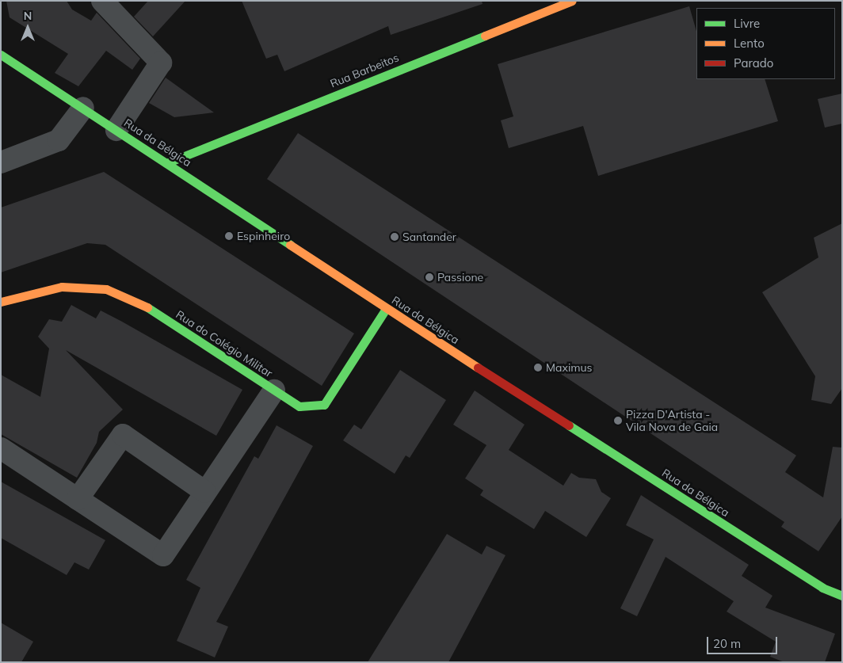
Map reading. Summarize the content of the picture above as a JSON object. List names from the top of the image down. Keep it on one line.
{"streets":{"main road":["Rua Barbeitos","Rua da Bélgica","Rua do Colégio Militar"]},"crossings":[["Rua Barbeitos","Rua da Bélgica"],["Rua da Bélgica","Rua do Colégio Militar"]],"places":["Espinheiro","Santander","Passione","Maximus","Pizza D'Artista - Vila Nova de Gaia"],"legend":["Livre","Lento","Parado"],"scale_bar":"20 m","north":"top"}
